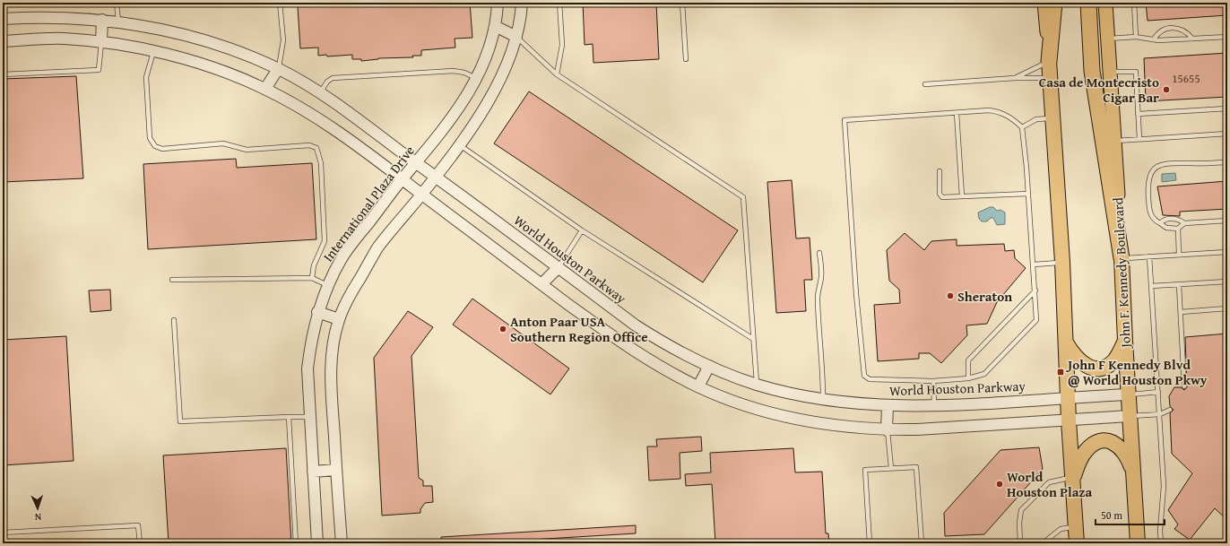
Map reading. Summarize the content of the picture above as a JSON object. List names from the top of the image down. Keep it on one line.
{"streets":{"highway":["John F. Kennedy Boulevard"],"street":["International Plaza Drive","World Houston Parkway"]},"crossings":[["International Plaza Drive","World Houston Parkway"],["World Houston Parkway","John F. Kennedy Boulevard"]],"places":{"other":["Casa de Montecristo Cigar Bar","Sheraton","Anton Paar USA Southern Region Office","World Houston Plaza"],"transit":["John F Kennedy Blvd @ World Houston Pkwy"]},"house_numbers":["15655"],"scale_bar":"50 m","north":"bottom"}
